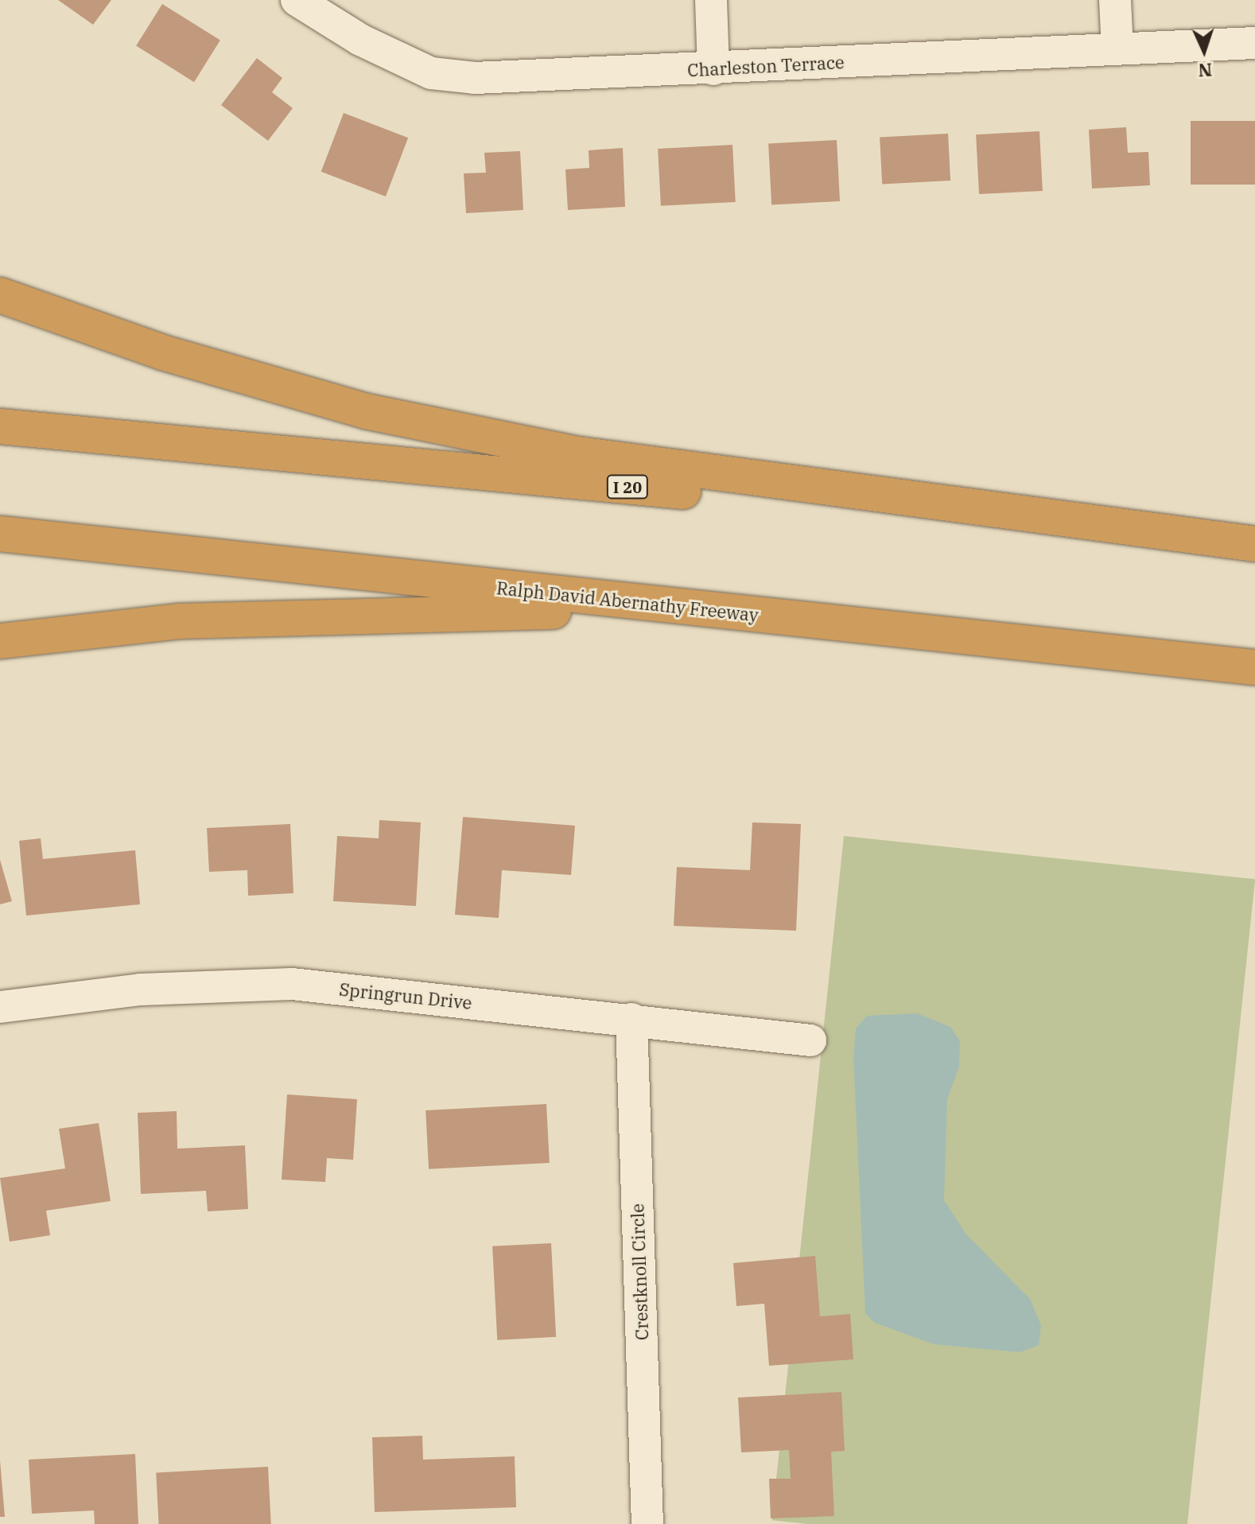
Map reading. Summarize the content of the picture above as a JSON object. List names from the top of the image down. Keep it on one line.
{"streets":{"highway":["I 20","Ralph David Abernathy Freeway"],"street":["Charleston Terrace","Springrun Drive","Crestknoll Circle"]},"crossings":[["Springrun Drive","Crestknoll Circle"]],"north":"bottom"}
